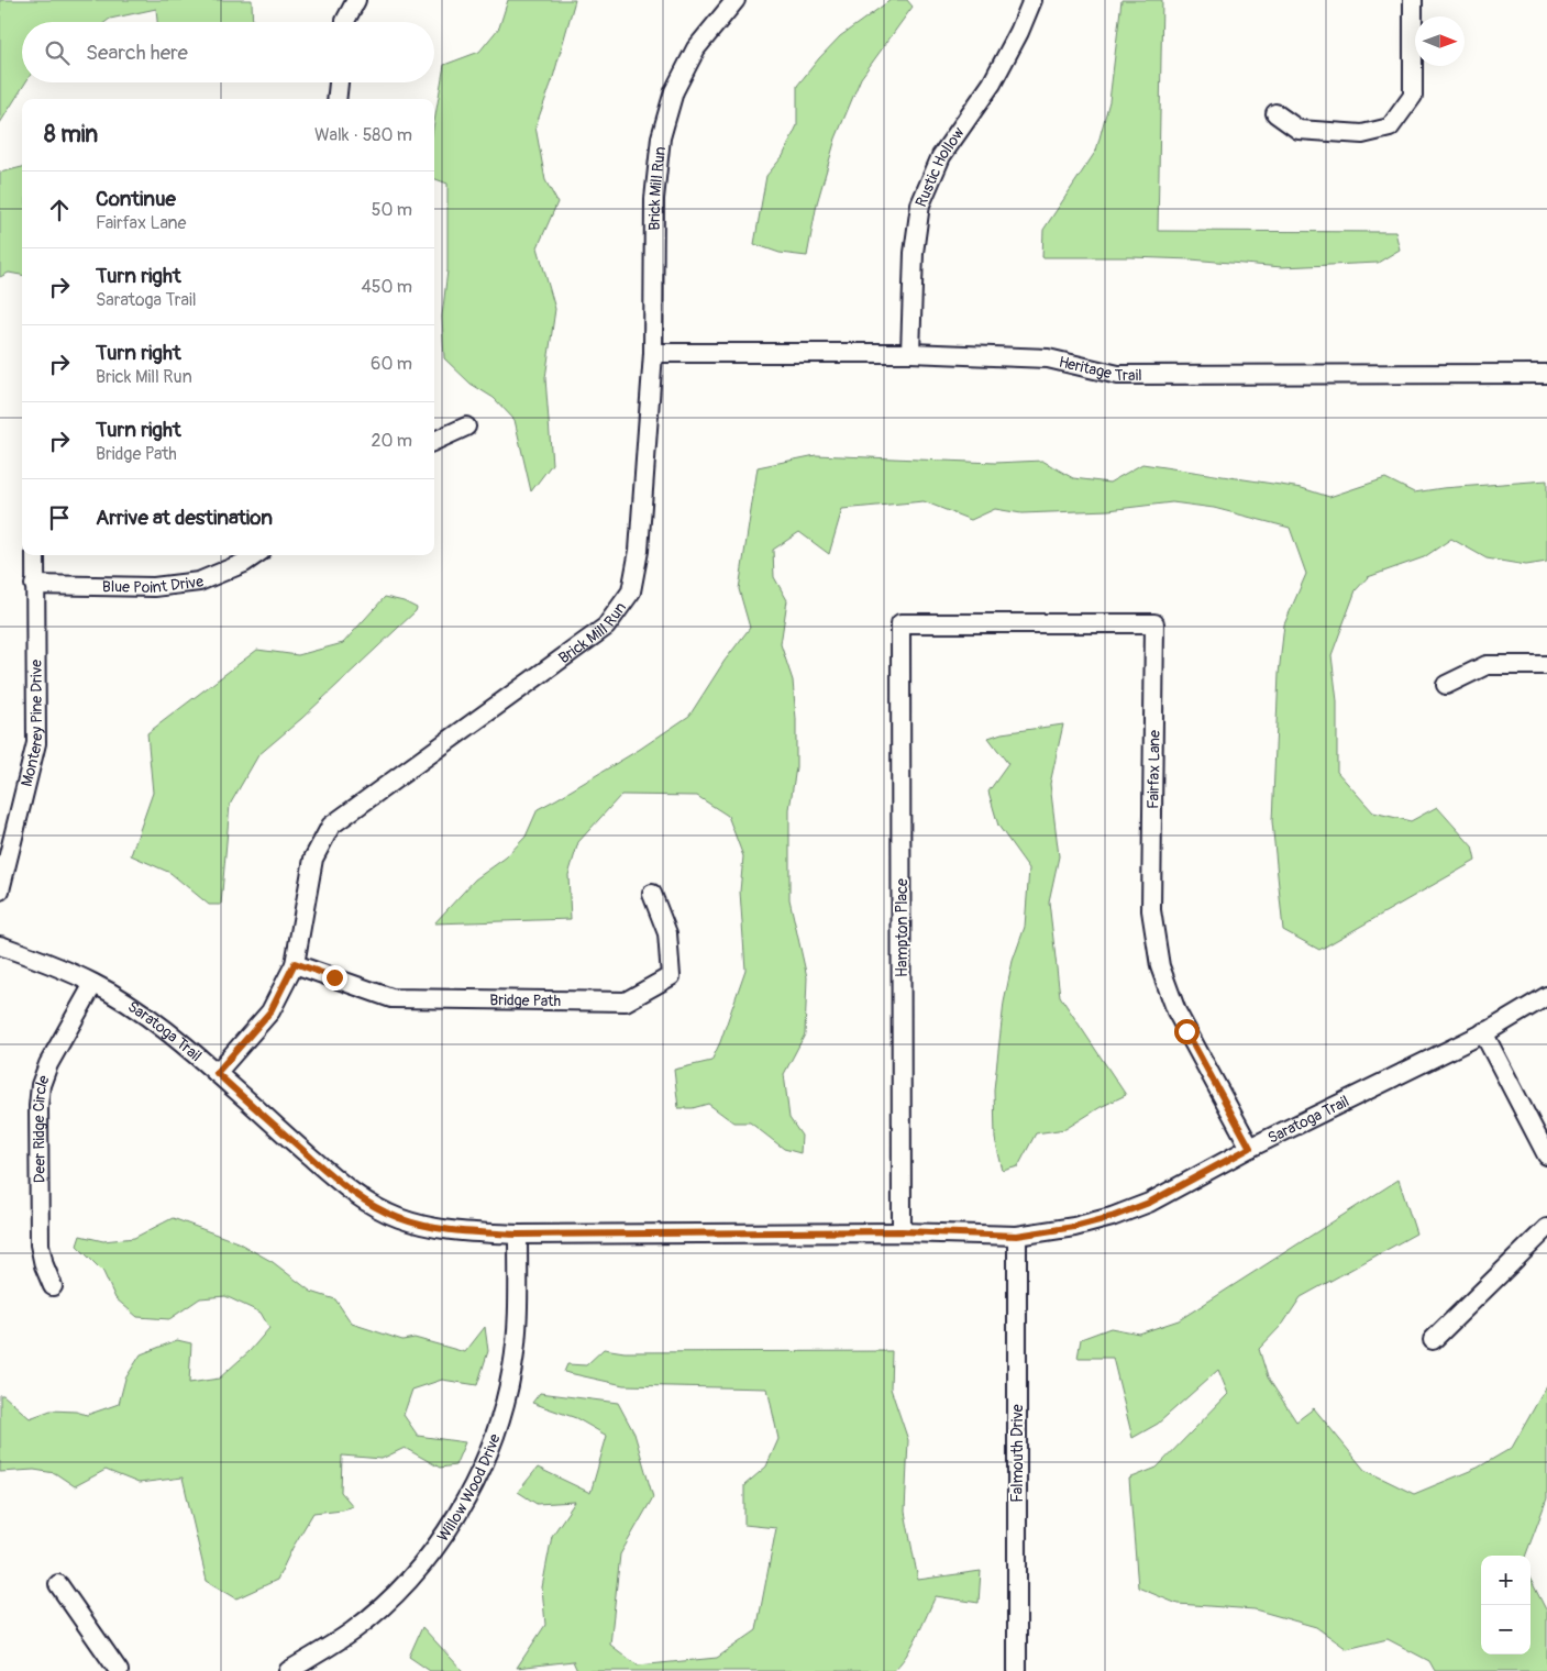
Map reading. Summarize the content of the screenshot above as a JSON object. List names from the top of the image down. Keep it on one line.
{"streets":{"street":["Rustic Hollow","Brick Mill Run","Heritage Trail","Blue Point Drive","Monterey Pine Drive","Fairfax Lane","Hampton Place","Bridge Path","Saratoga Trail","Deer Ridge Circle","Falmouth Drive","Willow Wood Drive"]},"crossings":[["Rustic Hollow","Heritage Trail"],["Brick Mill Run","Heritage Trail"],["Brick Mill Run","Bridge Path"],["Brick Mill Run","Saratoga Trail"],["Blue Point Drive","Monterey Pine Drive"],["Fairfax Lane","Hampton Place"],["Fairfax Lane","Saratoga Trail"],["Hampton Place","Saratoga Trail"],["Saratoga Trail","Deer Ridge Circle"],["Saratoga Trail","Falmouth Drive"],["Saratoga Trail","Willow Wood Drive"]],"north":"right","page":{"search":"Search here","heading":["8 min","Walk · 580 m"],"list":[["Continue","Fairfax Lane","50 m"],["Turn right","Saratoga Trail","450 m"],["Turn right","Brick Mill Run","60 m"],["Turn right","Bridge Path","20 m"],"Arrive at destination"],"map_buttons":["+","−"]}}
